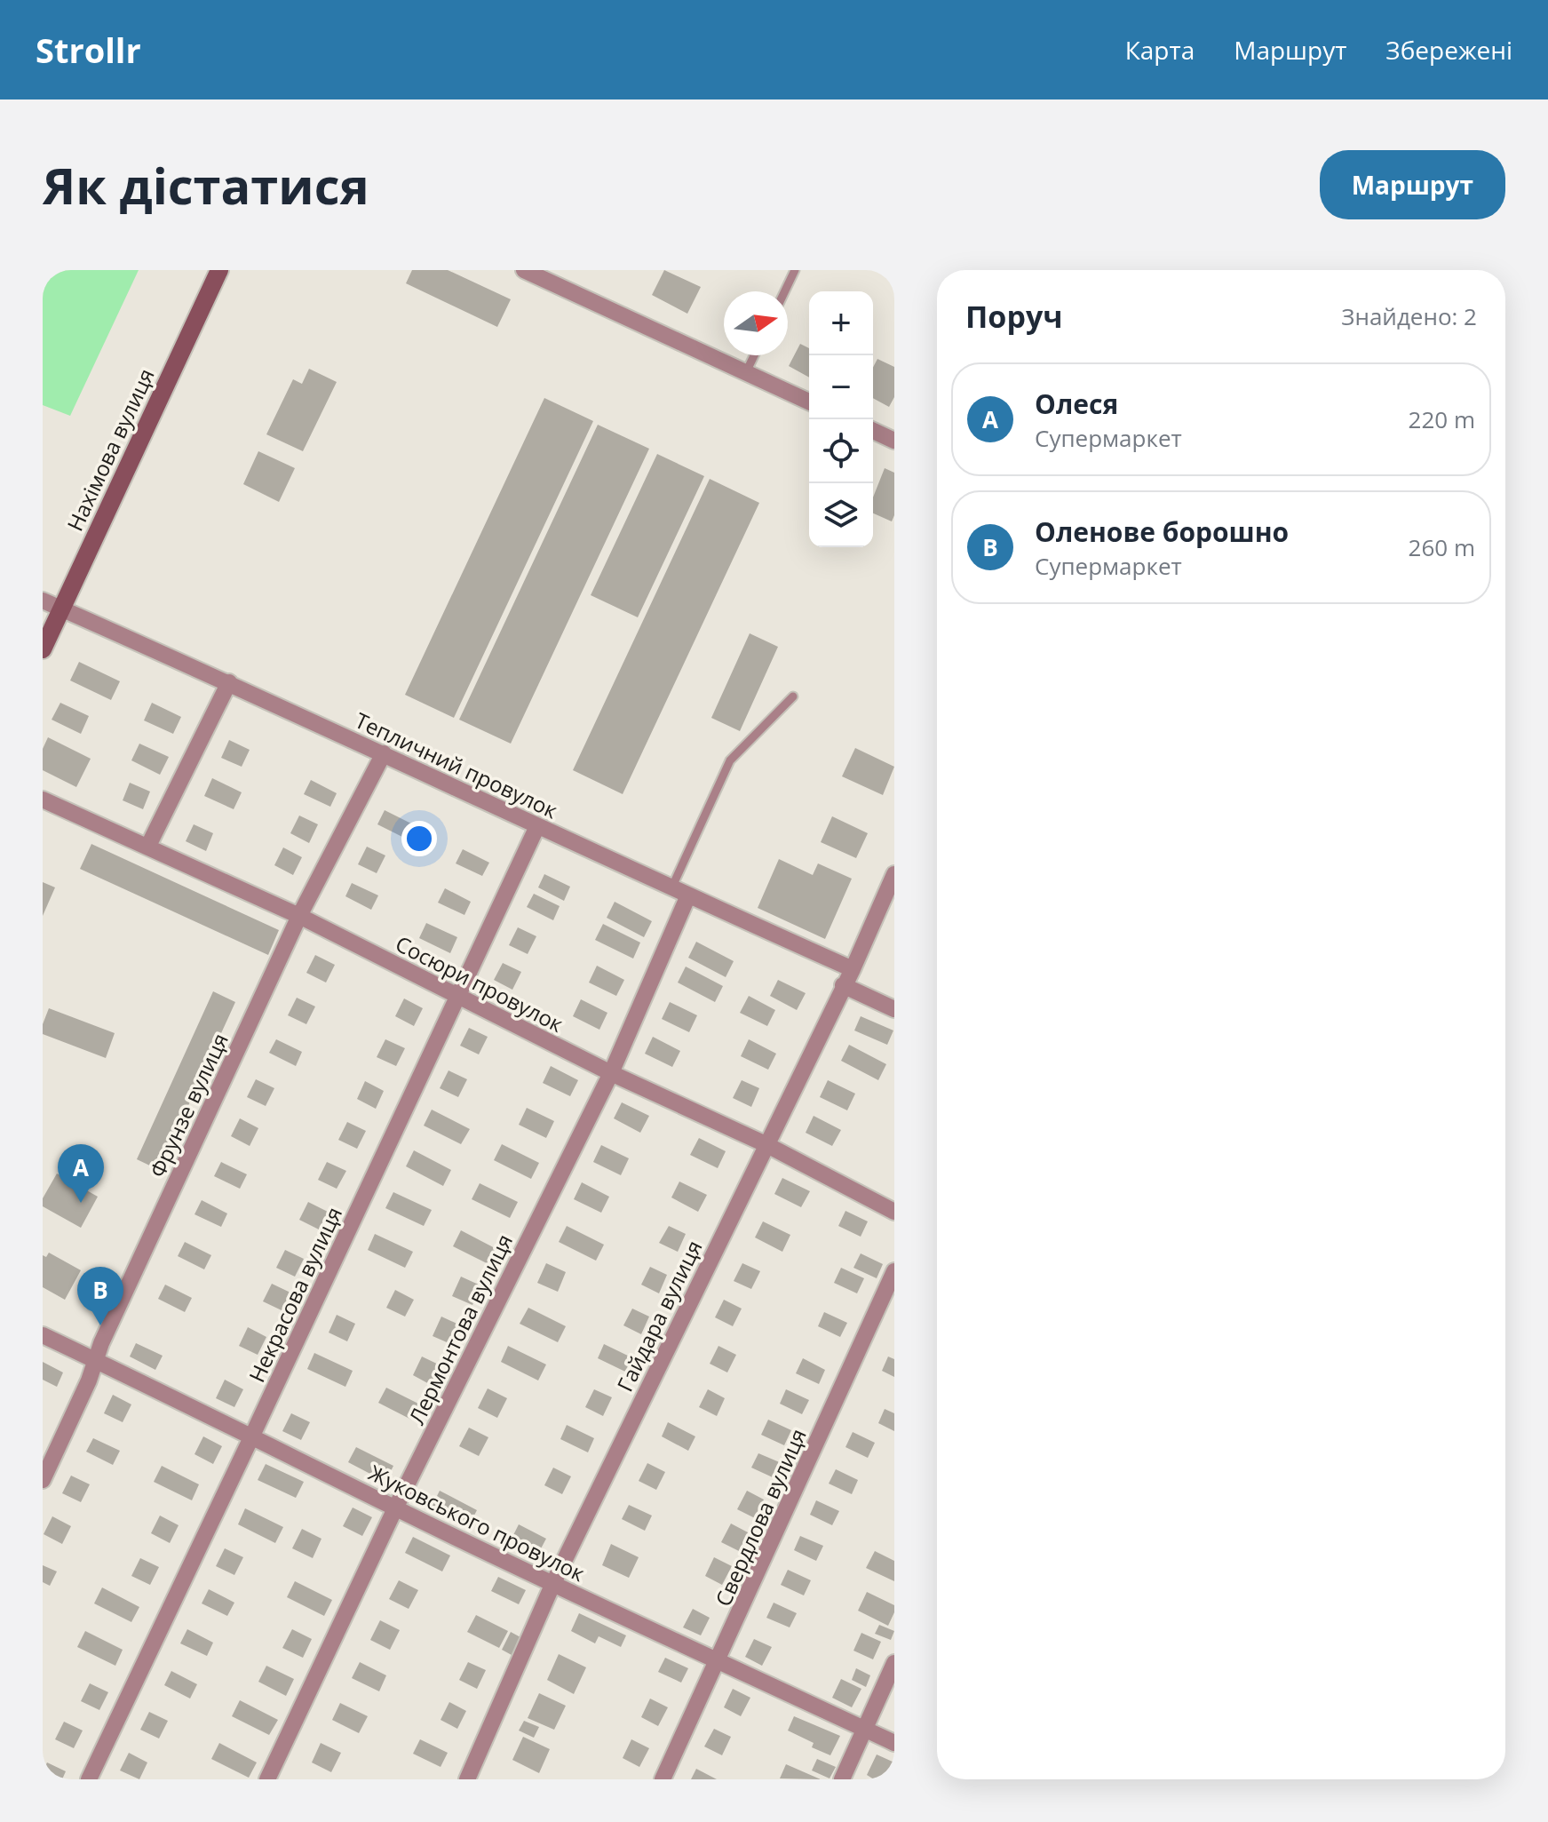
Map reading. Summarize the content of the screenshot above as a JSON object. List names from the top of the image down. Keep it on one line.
{"streets":{"street":["Нахімова вулиця","Тепличний провулок","Сосюри провулок","Фрунзе вулиця","Некрасова вулиця","Гайдара вулиця","Лермонтова вулиця","Свердлова вулиця","Жуковського провулок"]},"crossings":[["Нахімова вулиця","Тепличний провулок"],["Тепличний провулок","Фрунзе вулиця"],["Тепличний провулок","Некрасова вулиця"],["Тепличний провулок","Гайдара вулиця"],["Тепличний провулок","Лермонтова вулиця"],["Сосюри провулок","Фрунзе вулиця"],["Сосюри провулок","Некрасова вулиця"],["Сосюри провулок","Гайдара вулиця"],["Сосюри провулок","Лермонтова вулиця"],["Фрунзе вулиця","Жуковського провулок"],["Некрасова вулиця","Жуковського провулок"],["Гайдара вулиця","Жуковського провулок"],["Лермонтова вулиця","Жуковського провулок"],["Свердлова вулиця","Жуковського провулок"]],"north":"right","page":{"header":"Strollr","nav":["Карта","Маршрут","Збережені"],"buttons":"Маршрут","title":"Як дістатися","heading":["Поруч","Знайдено: 2"],"map_buttons":["+","−"],"list":[{"mark":"A","name":"Олеся","note":"Супермаркет","value":"220 m"},{"mark":"B","name":"Оленове борошно","note":"Супермаркет","value":"260 m"}],"pins":["A","B"]}}
